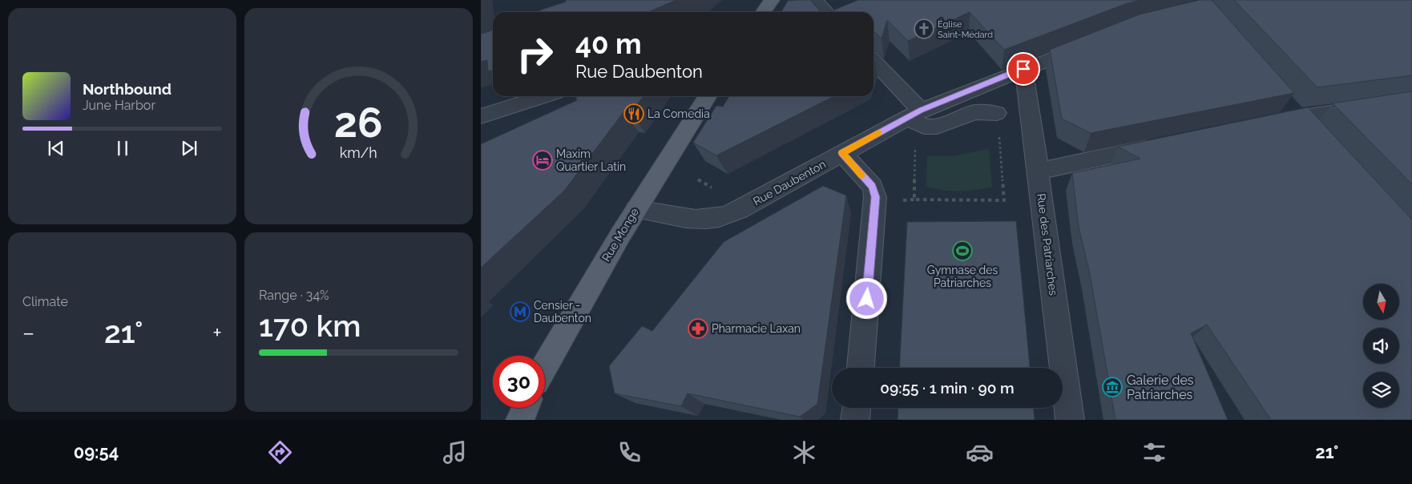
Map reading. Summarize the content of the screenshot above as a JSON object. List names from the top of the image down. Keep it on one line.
{"streets":{"main road":["Rue Monge"],"street":["Rue Daubenton","Rue des Patriarches"]},"crossings":[["Rue Daubenton","Rue Monge"],["Rue Daubenton","Rue des Patriarches"]],"places":{"church":["Église Saint-Médard"],"restaurant":["La Comedia"],"hotel":["Maxim Quartier Latin"],"sports":["Gymnase des Patriarches"],"metro station":["Censier - Daubenton"],"pharmacy":["Pharmacie Laxan"],"museum":["Galerie des Patriarches"]},"north":"bottom","page":{"turn":["40 m","Rue Daubenton"],"song":["Northbound","June Harbor"],"tile":["Climate",["Range · 34%","170 km"]],"heat":["−","21°","+"],"limit":"30","trip":"09:55 · 1 min · 90 m","tabs":["09:54","21°"],"gauge":["26","km/h"]}}
